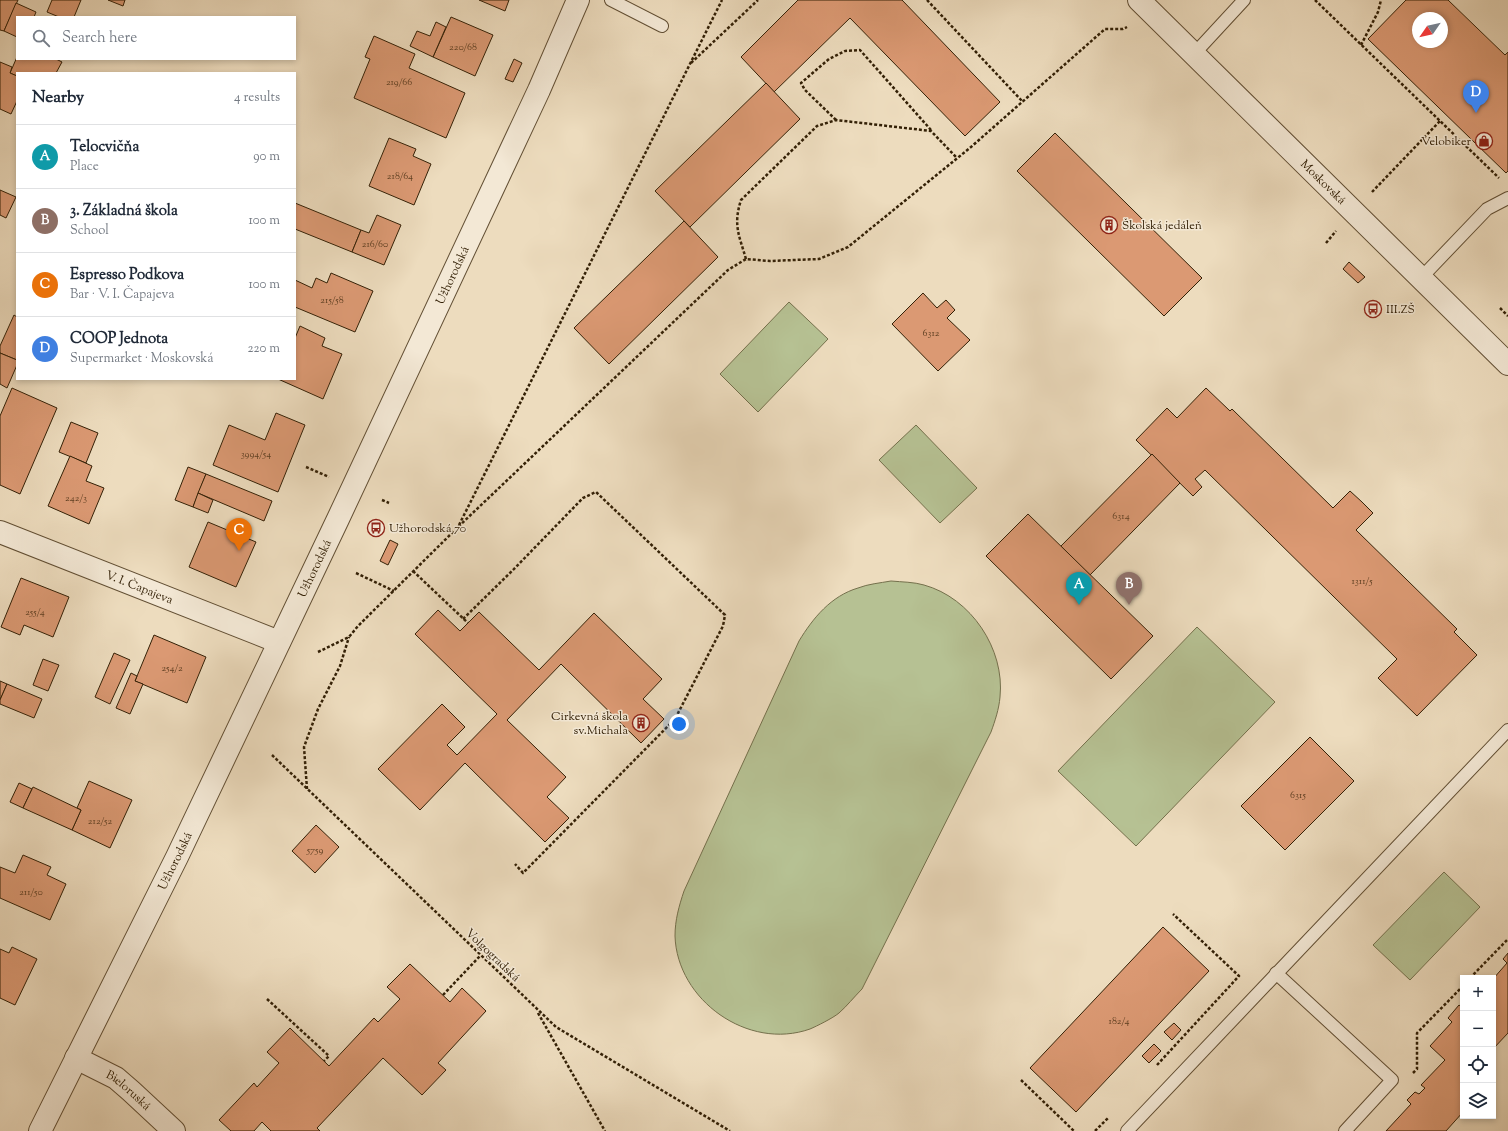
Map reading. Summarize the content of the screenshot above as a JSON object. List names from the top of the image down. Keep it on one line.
{"streets":{"street":["Moskovská","Užhorodská","V. I. Čapajeva","Bieloruská"],"path":["Volgogradská"]},"crossings":[["Užhorodská","V. I. Čapajeva"],["Užhorodská","Bieloruská"]],"places":{"shop":["Velobiker"],"building":["Školská jedáleň","Cirkevná škola sv.Michala"],"bus stop":["III.ZŠ","Užhorodská 70"]},"house_numbers":["220/68","219/66","218/64","216/60","215/58","6312","3994/54","242/3","6314","1311/5","255/4","254/2","6315","212/52","5759","211/50","182/4"],"north":"bottom left","page":{"search":"Search here","heading":["Nearby","4 results"],"pins":["D","C","A","B"],"list":[{"mark":"A","name":"Telocvičňa","note":"Place","value":"90 m"},{"mark":"B","name":"3. Základná škola","note":"School","value":"100 m"},{"mark":"C","name":"Espresso Podkova","note":"Bar · V. I. Čapajeva","value":"100 m"},{"mark":"D","name":"COOP Jednota","note":"Supermarket · Moskovská","value":"220 m"}],"map_buttons":["+","−"]}}
